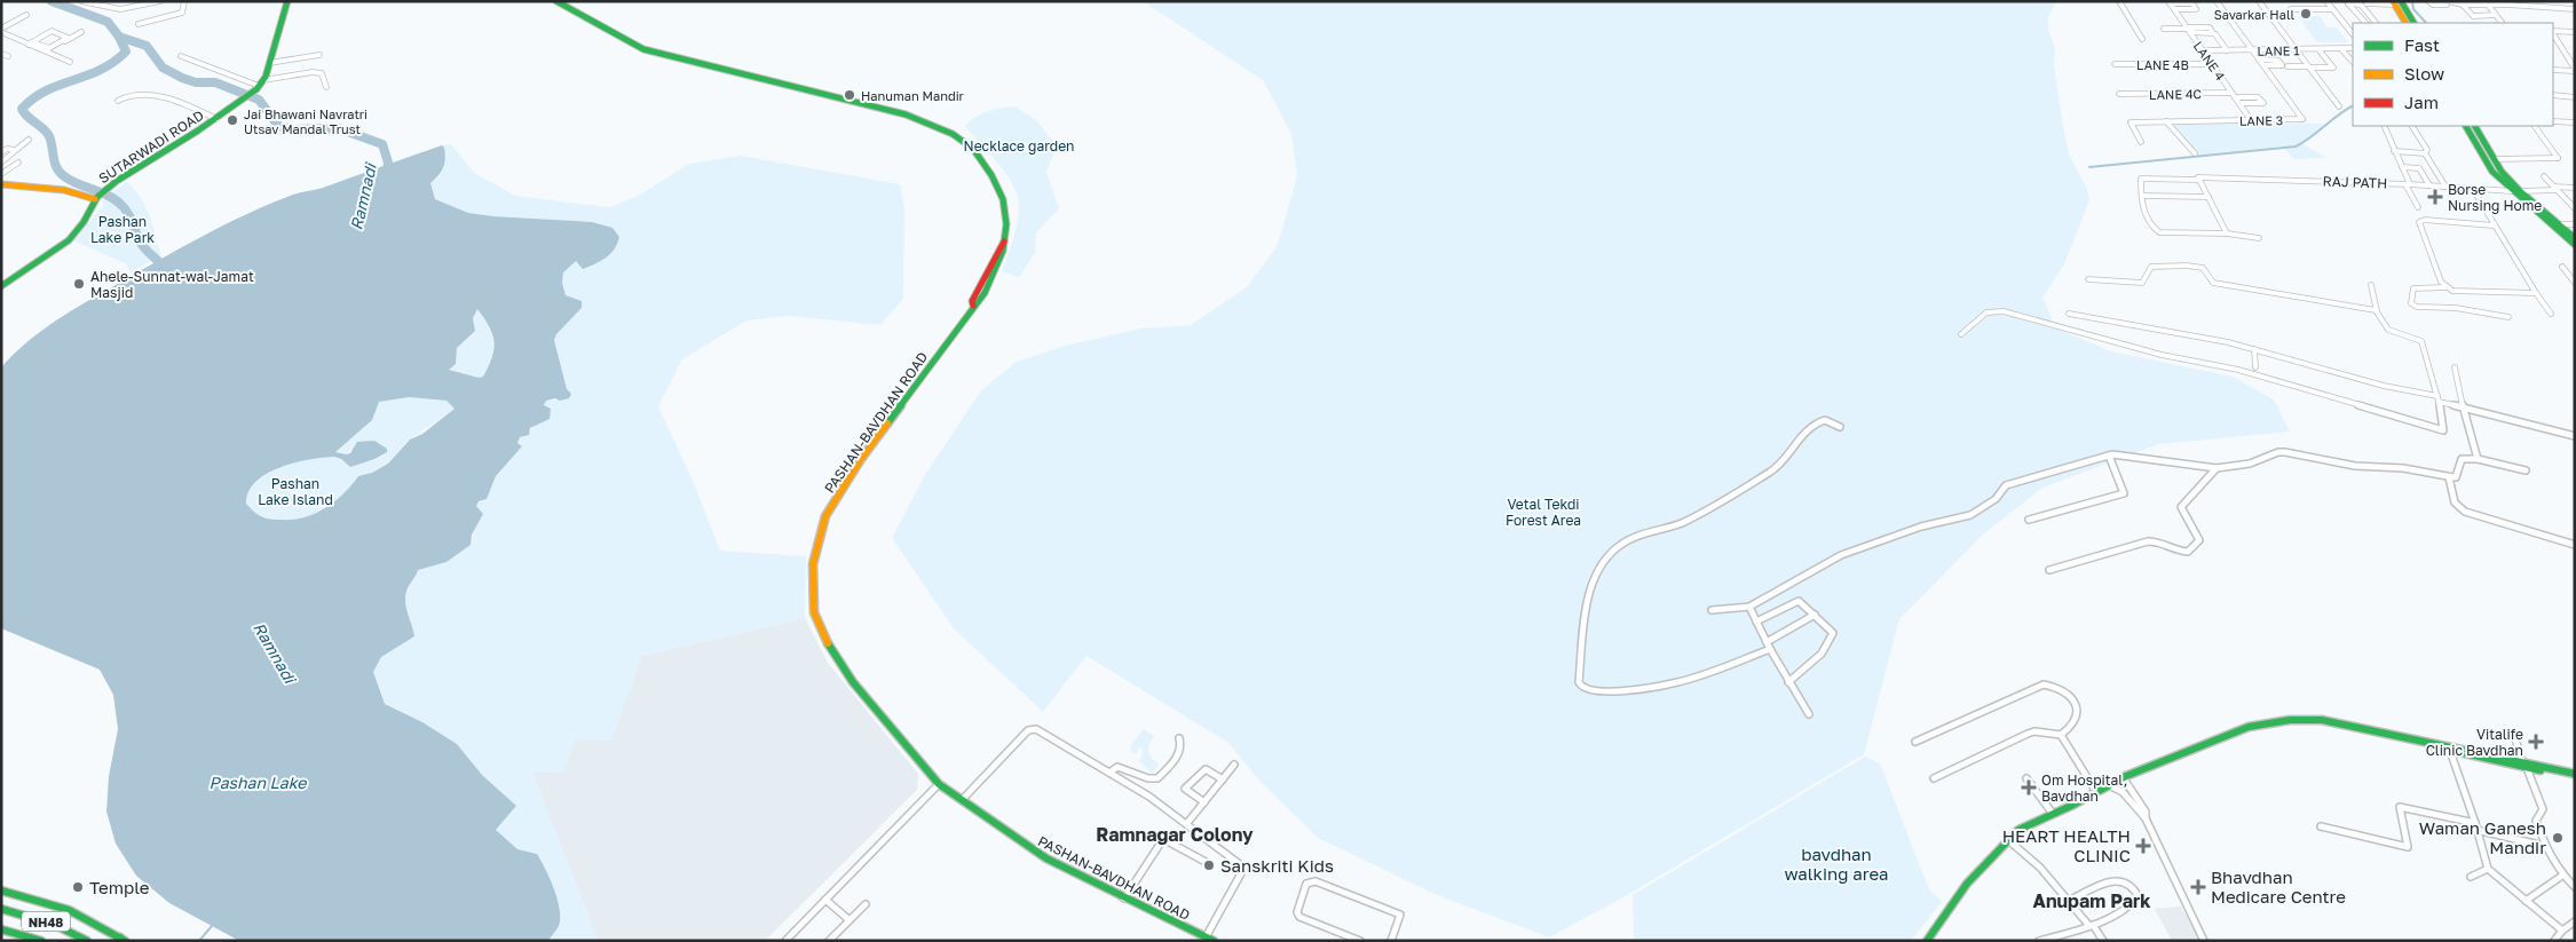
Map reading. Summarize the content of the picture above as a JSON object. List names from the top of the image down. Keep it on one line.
{"streets":{"main road":["SUTARWADI ROAD","PASHAN-BAVDHAN ROAD","NH48"],"street":["LANE 1","LANE 4","LANE 4B","LANE 4C","LANE 3","RAJ PATH"]},"crossings":[["LANE 1","LANE 4"],["LANE 1","LANE 3"],["LANE 4","LANE 4B"],["LANE 4","LANE 4C"],["LANE 4","LANE 3"]],"districts":["Ramnagar Colony","Anupam Park"],"water":["Ramnadi","Pashan Lake"],"parks":["Necklace garden","Pashan Lake Park","Pashan Lake Island","Vetal Tekdi Forest Area","bavdhan walking area"],"places":{"other":["Savarkar Hall","Hanuman Mandir","Jai Bhawani Navratri Utsav Mandal Trust","Ahele-Sunnat-wal-Jamat Masjid","Waman Ganesh Mandir","Sanskriti Kids","Temple"],"health":["Borse Nursing Home","Vitalife Clinic Bavdhan","Om Hospital, Bavdhan","HEART HEALTH CLINIC","Bhavdhan Medicare Centre"]},"legend":["Fast","Slow","Jam"]}
